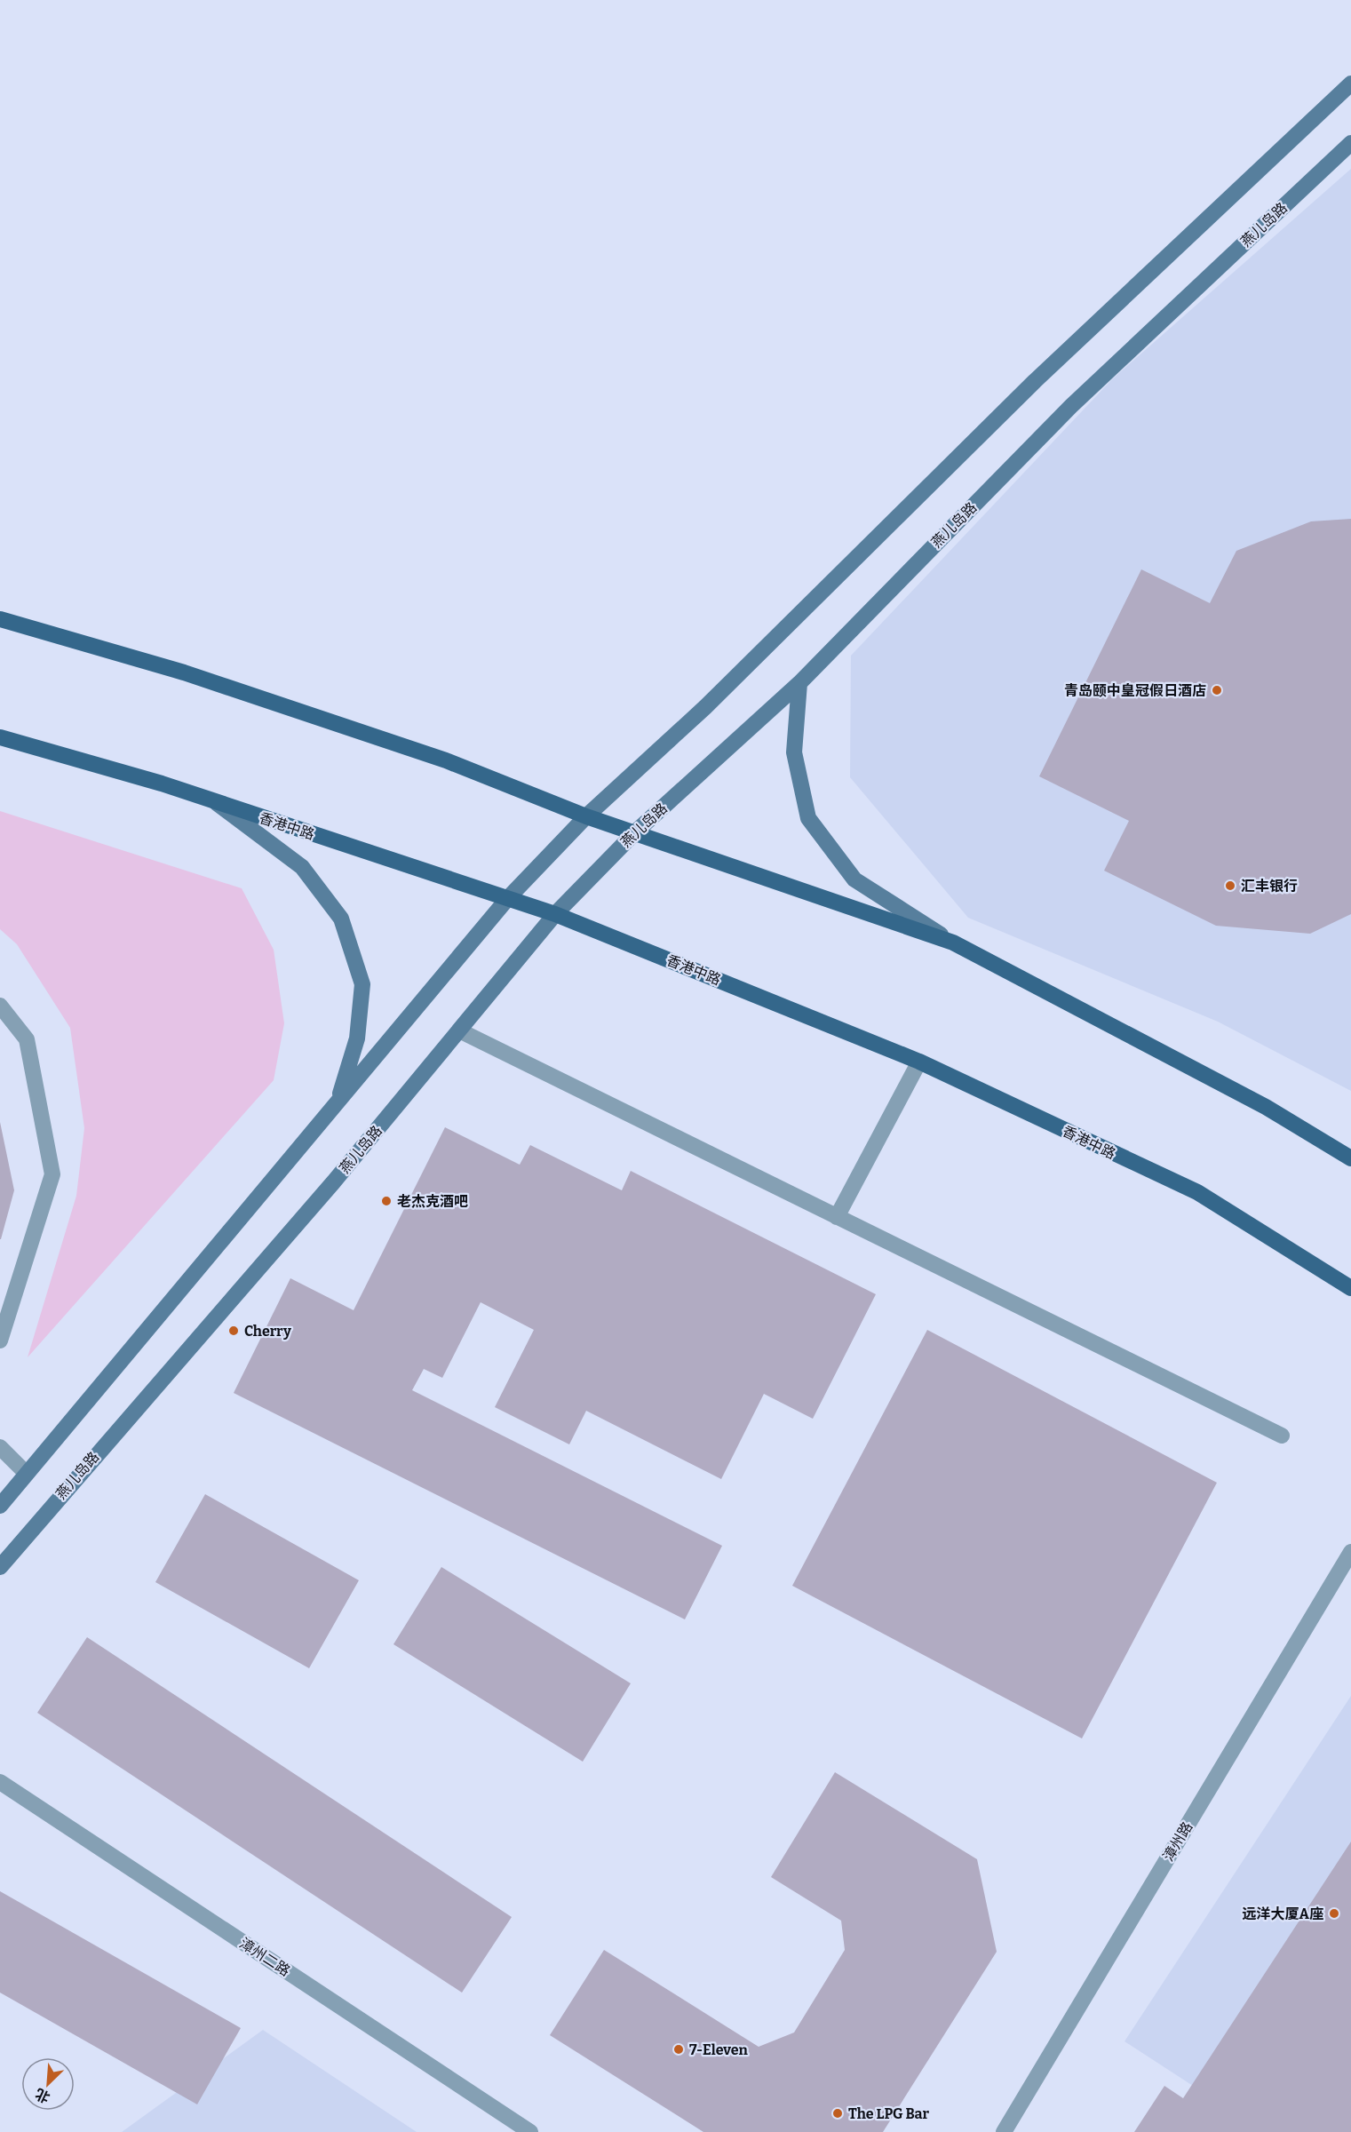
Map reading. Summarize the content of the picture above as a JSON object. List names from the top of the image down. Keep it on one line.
{"streets":{"main road":["燕儿岛路","香港中路"],"street":["漳州路","漳州二路"]},"crossings":[["燕儿岛路","香港中路"]],"places":["青岛颐中皇冠假日酒店","汇丰银行","老杰克酒吧","Cherry","远洋大厦A座","7-Eleven","The LPG Bar"],"north":"bottom left"}
